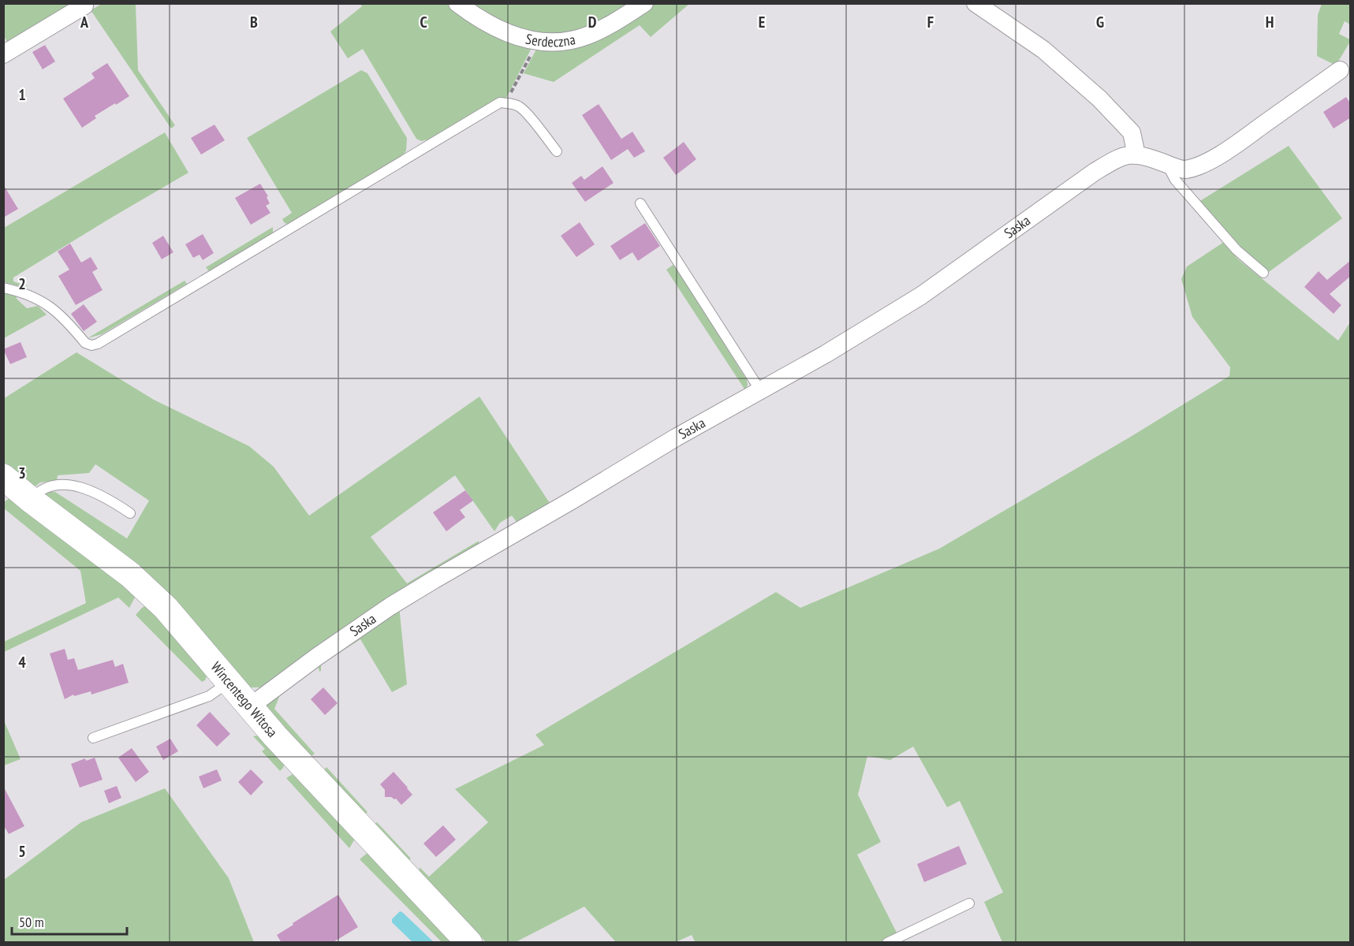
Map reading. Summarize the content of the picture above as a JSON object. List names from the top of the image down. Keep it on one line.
{"streets":{"street":["Serdeczna","Saska","Wincentego Witosa"]},"crossings":[["Saska","Wincentego Witosa"]],"scale_bar":"50 m","grid":{"columns":["A","B","C","D","E","F","G","H"],"rows":["1","2","3","4","5"]}}
